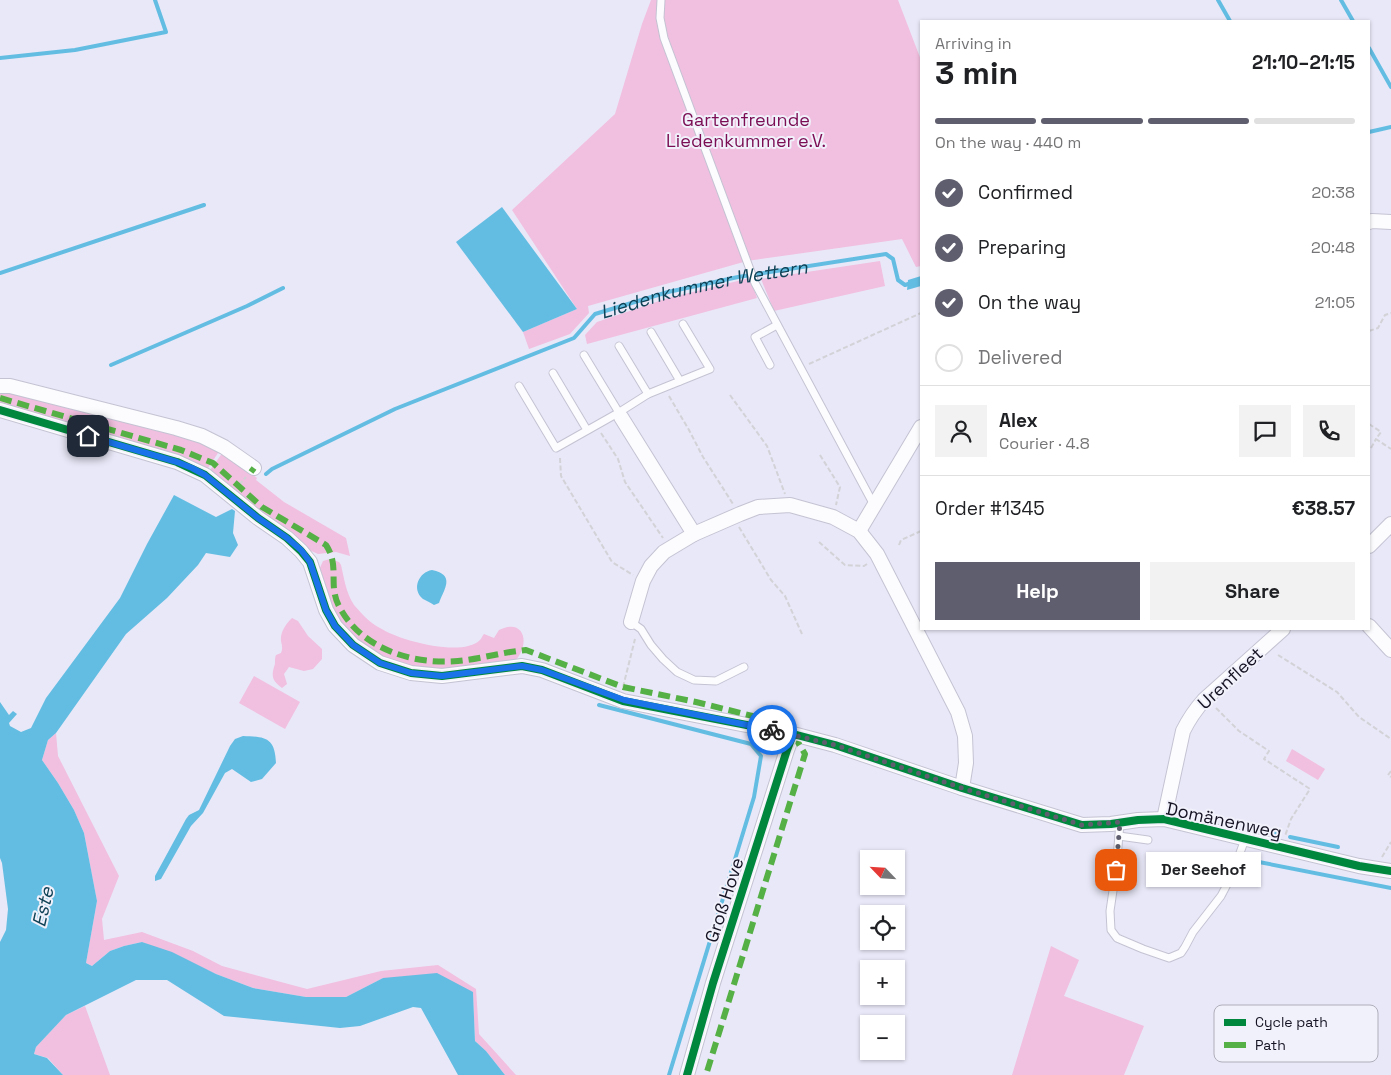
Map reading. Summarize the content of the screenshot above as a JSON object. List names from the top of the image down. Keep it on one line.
{"streets":{"street":["Urenfleet","Domänenweg","Groß Hove"]},"crossings":[["Urenfleet","Domänenweg"],["Domänenweg","Groß Hove"]],"water":["Liedenkummer Wettern","Este"],"parks":["Gartenfreunde Liedenkummer e.V."],"places":["Der Seehof"],"legend":["Cycle path","Path"],"north":"top left","page":{"heading":["3 min","Arriving in","21:10–21:15"],"panel":["Alex","Courier · 4.8","Order #1345","€38.57"],"bar":"On the way · 440 m","list":[["Confirmed","20:38"],["Preparing","20:48"],["On the way","21:05"],"Delivered"],"buttons":["Help","Share"],"map_buttons":["+","−"],"bubble":"Der Seehof"}}
